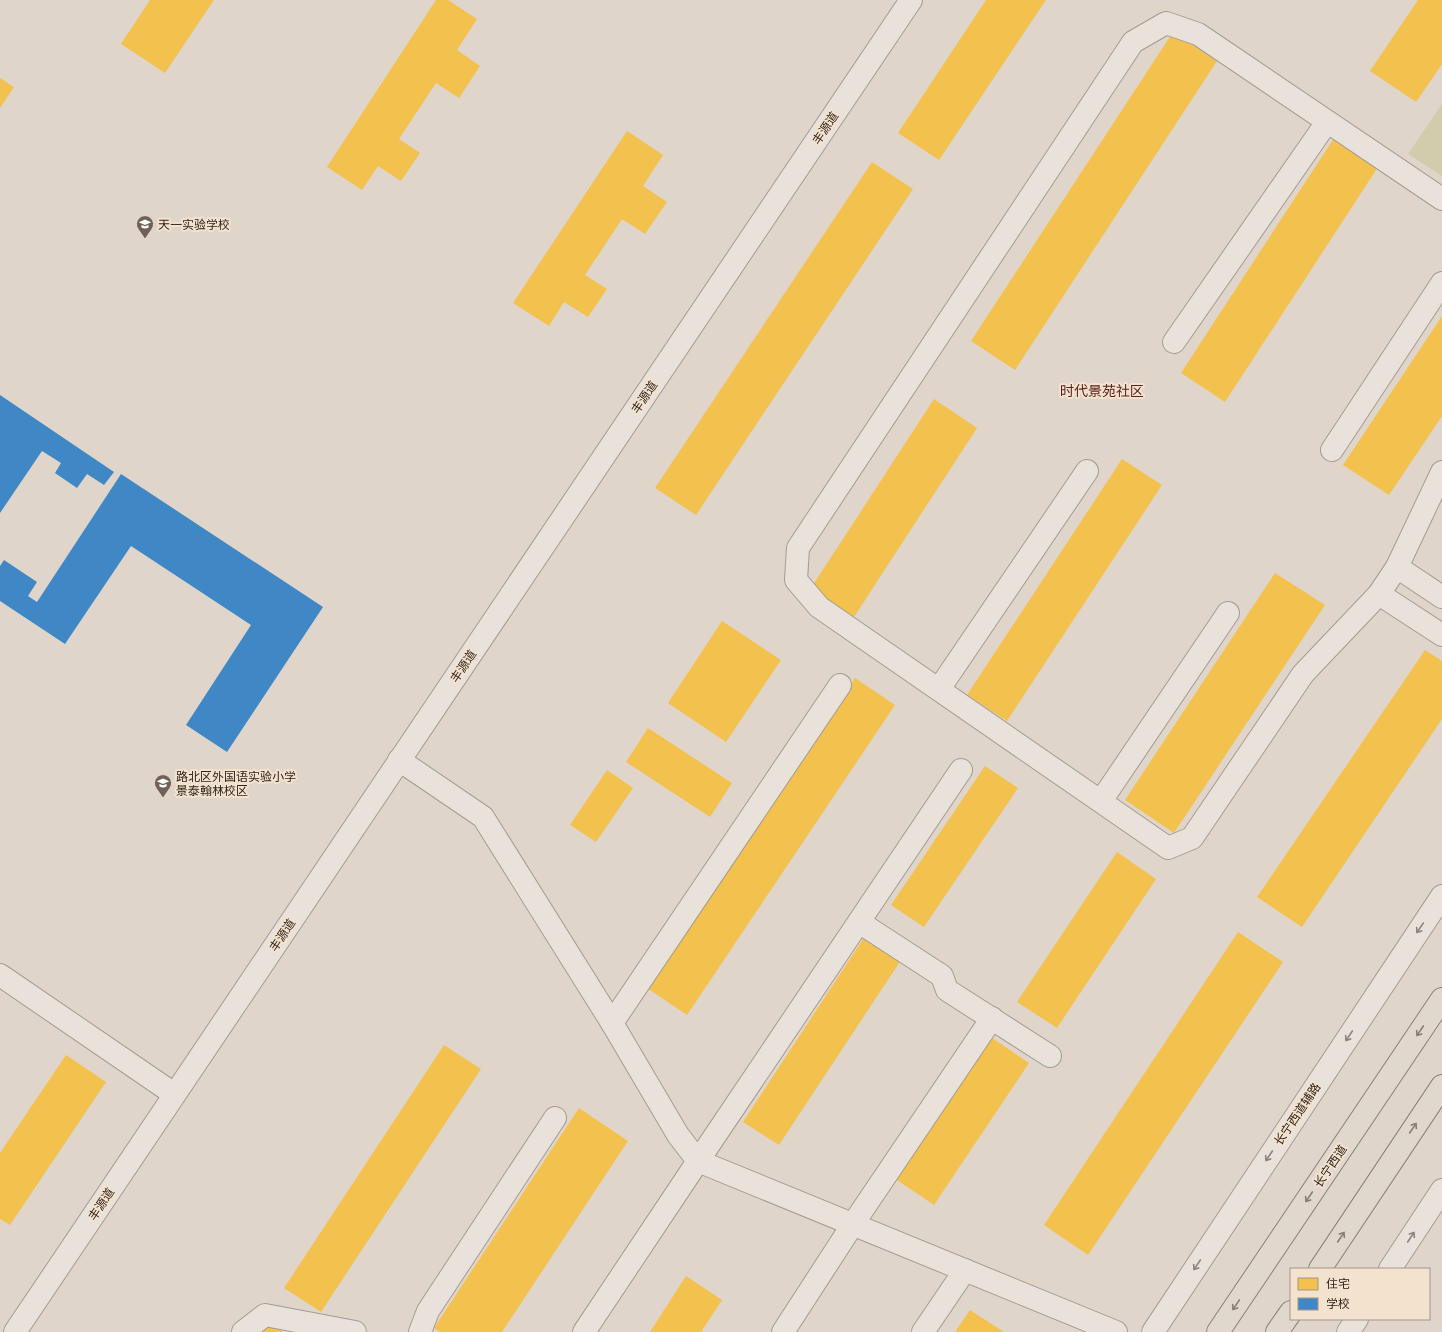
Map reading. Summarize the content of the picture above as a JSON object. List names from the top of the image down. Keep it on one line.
{"streets":{"main road":["长宁西道"],"street":["丰源道","长宁西道辅路"]},"one_way":["长宁西道辅路"],"districts":["时代景苑社区"],"places":{"school or university":["天一实验学校","路北区外国语实验小学 景泰翰林校区"]},"legend":["住宅","学校"]}
